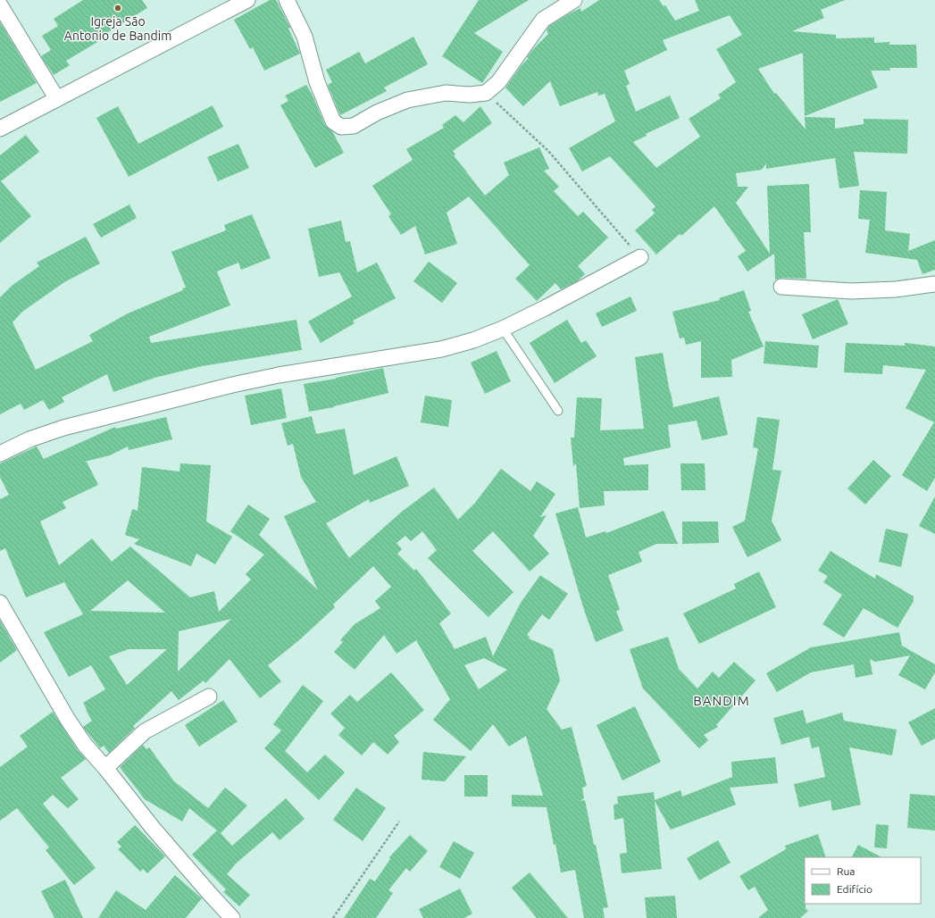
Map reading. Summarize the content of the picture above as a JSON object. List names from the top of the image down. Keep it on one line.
{"districts":["BANDIM"],"places":["Igreja São Antonio de Bandim"],"legend":["Rua","Edifício"]}
